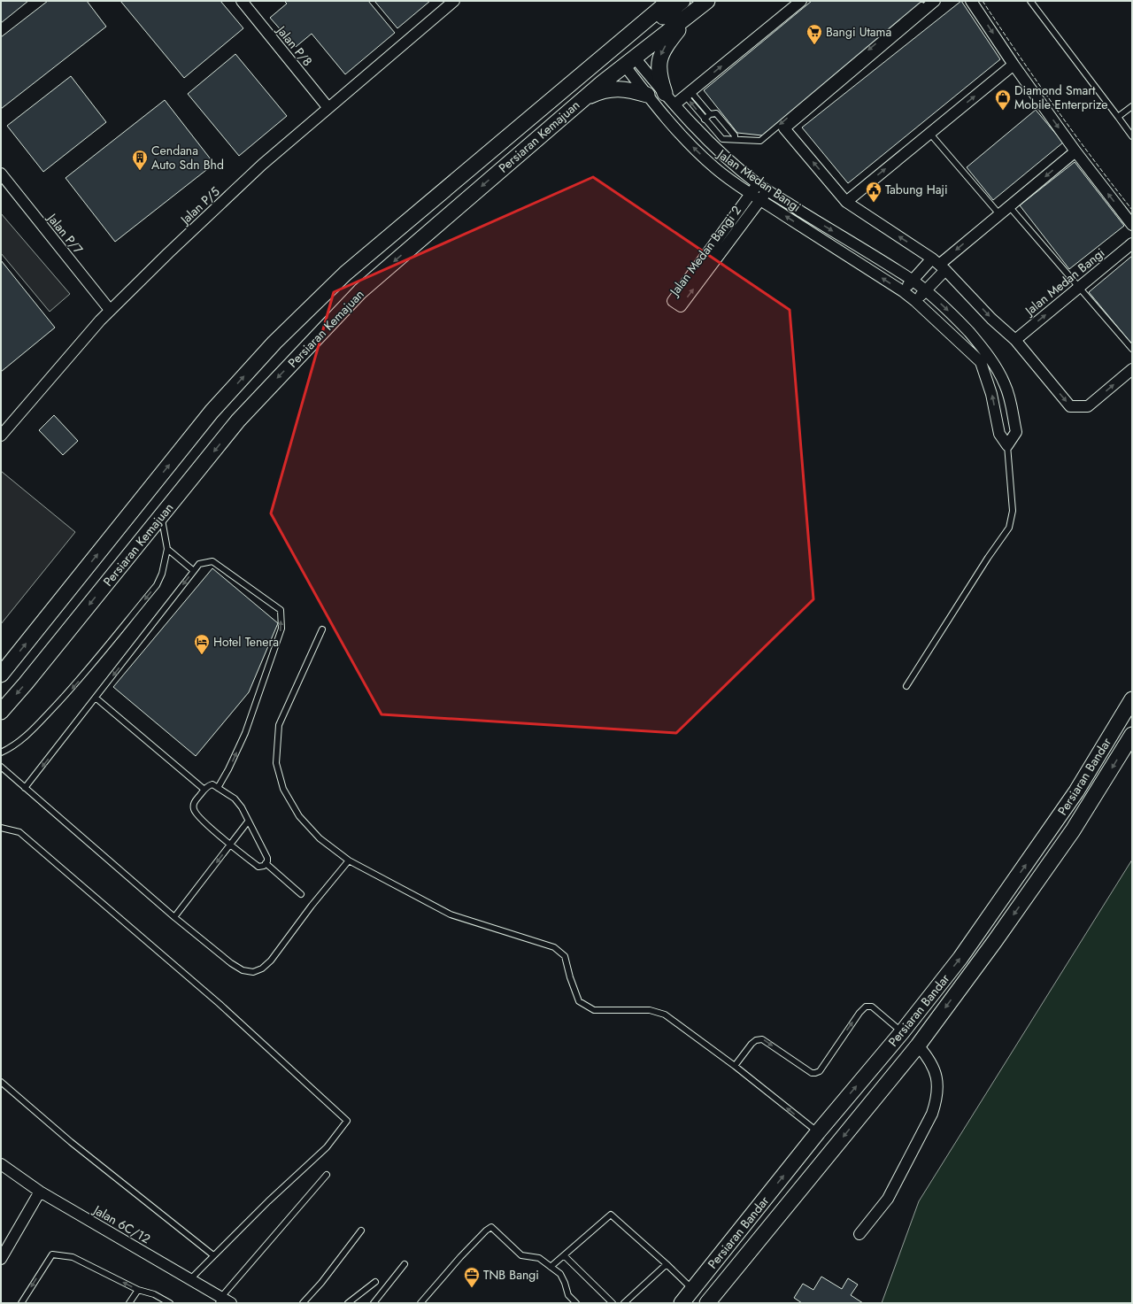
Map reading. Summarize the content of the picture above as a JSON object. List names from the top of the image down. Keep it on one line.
{"streets":{"main road":["Persiaran Kemajuan","Persiaran Bandar"],"street":["Jalan P/8","Jalan Medan Bangi","Jalan P/5","Jalan P/7","Jalan Medan Bangi 2","Jalan 6C/12"]},"crossings":[["Jalan P/8","Jalan P/5"],["Persiaran Kemajuan","Jalan Medan Bangi"],["Jalan Medan Bangi","Jalan Medan Bangi 2"],["Jalan P/5","Jalan P/7"]],"places":{"supermarket":["Bangi Utama"],"shop":["Diamond Smart Mobile Enterprize"],"building":["Cendana Auto Sdn Bhd"],"public building":["Tabung Haji"],"hotel":["Hotel Tenera"],"office":["TNB Bangi"]}}
